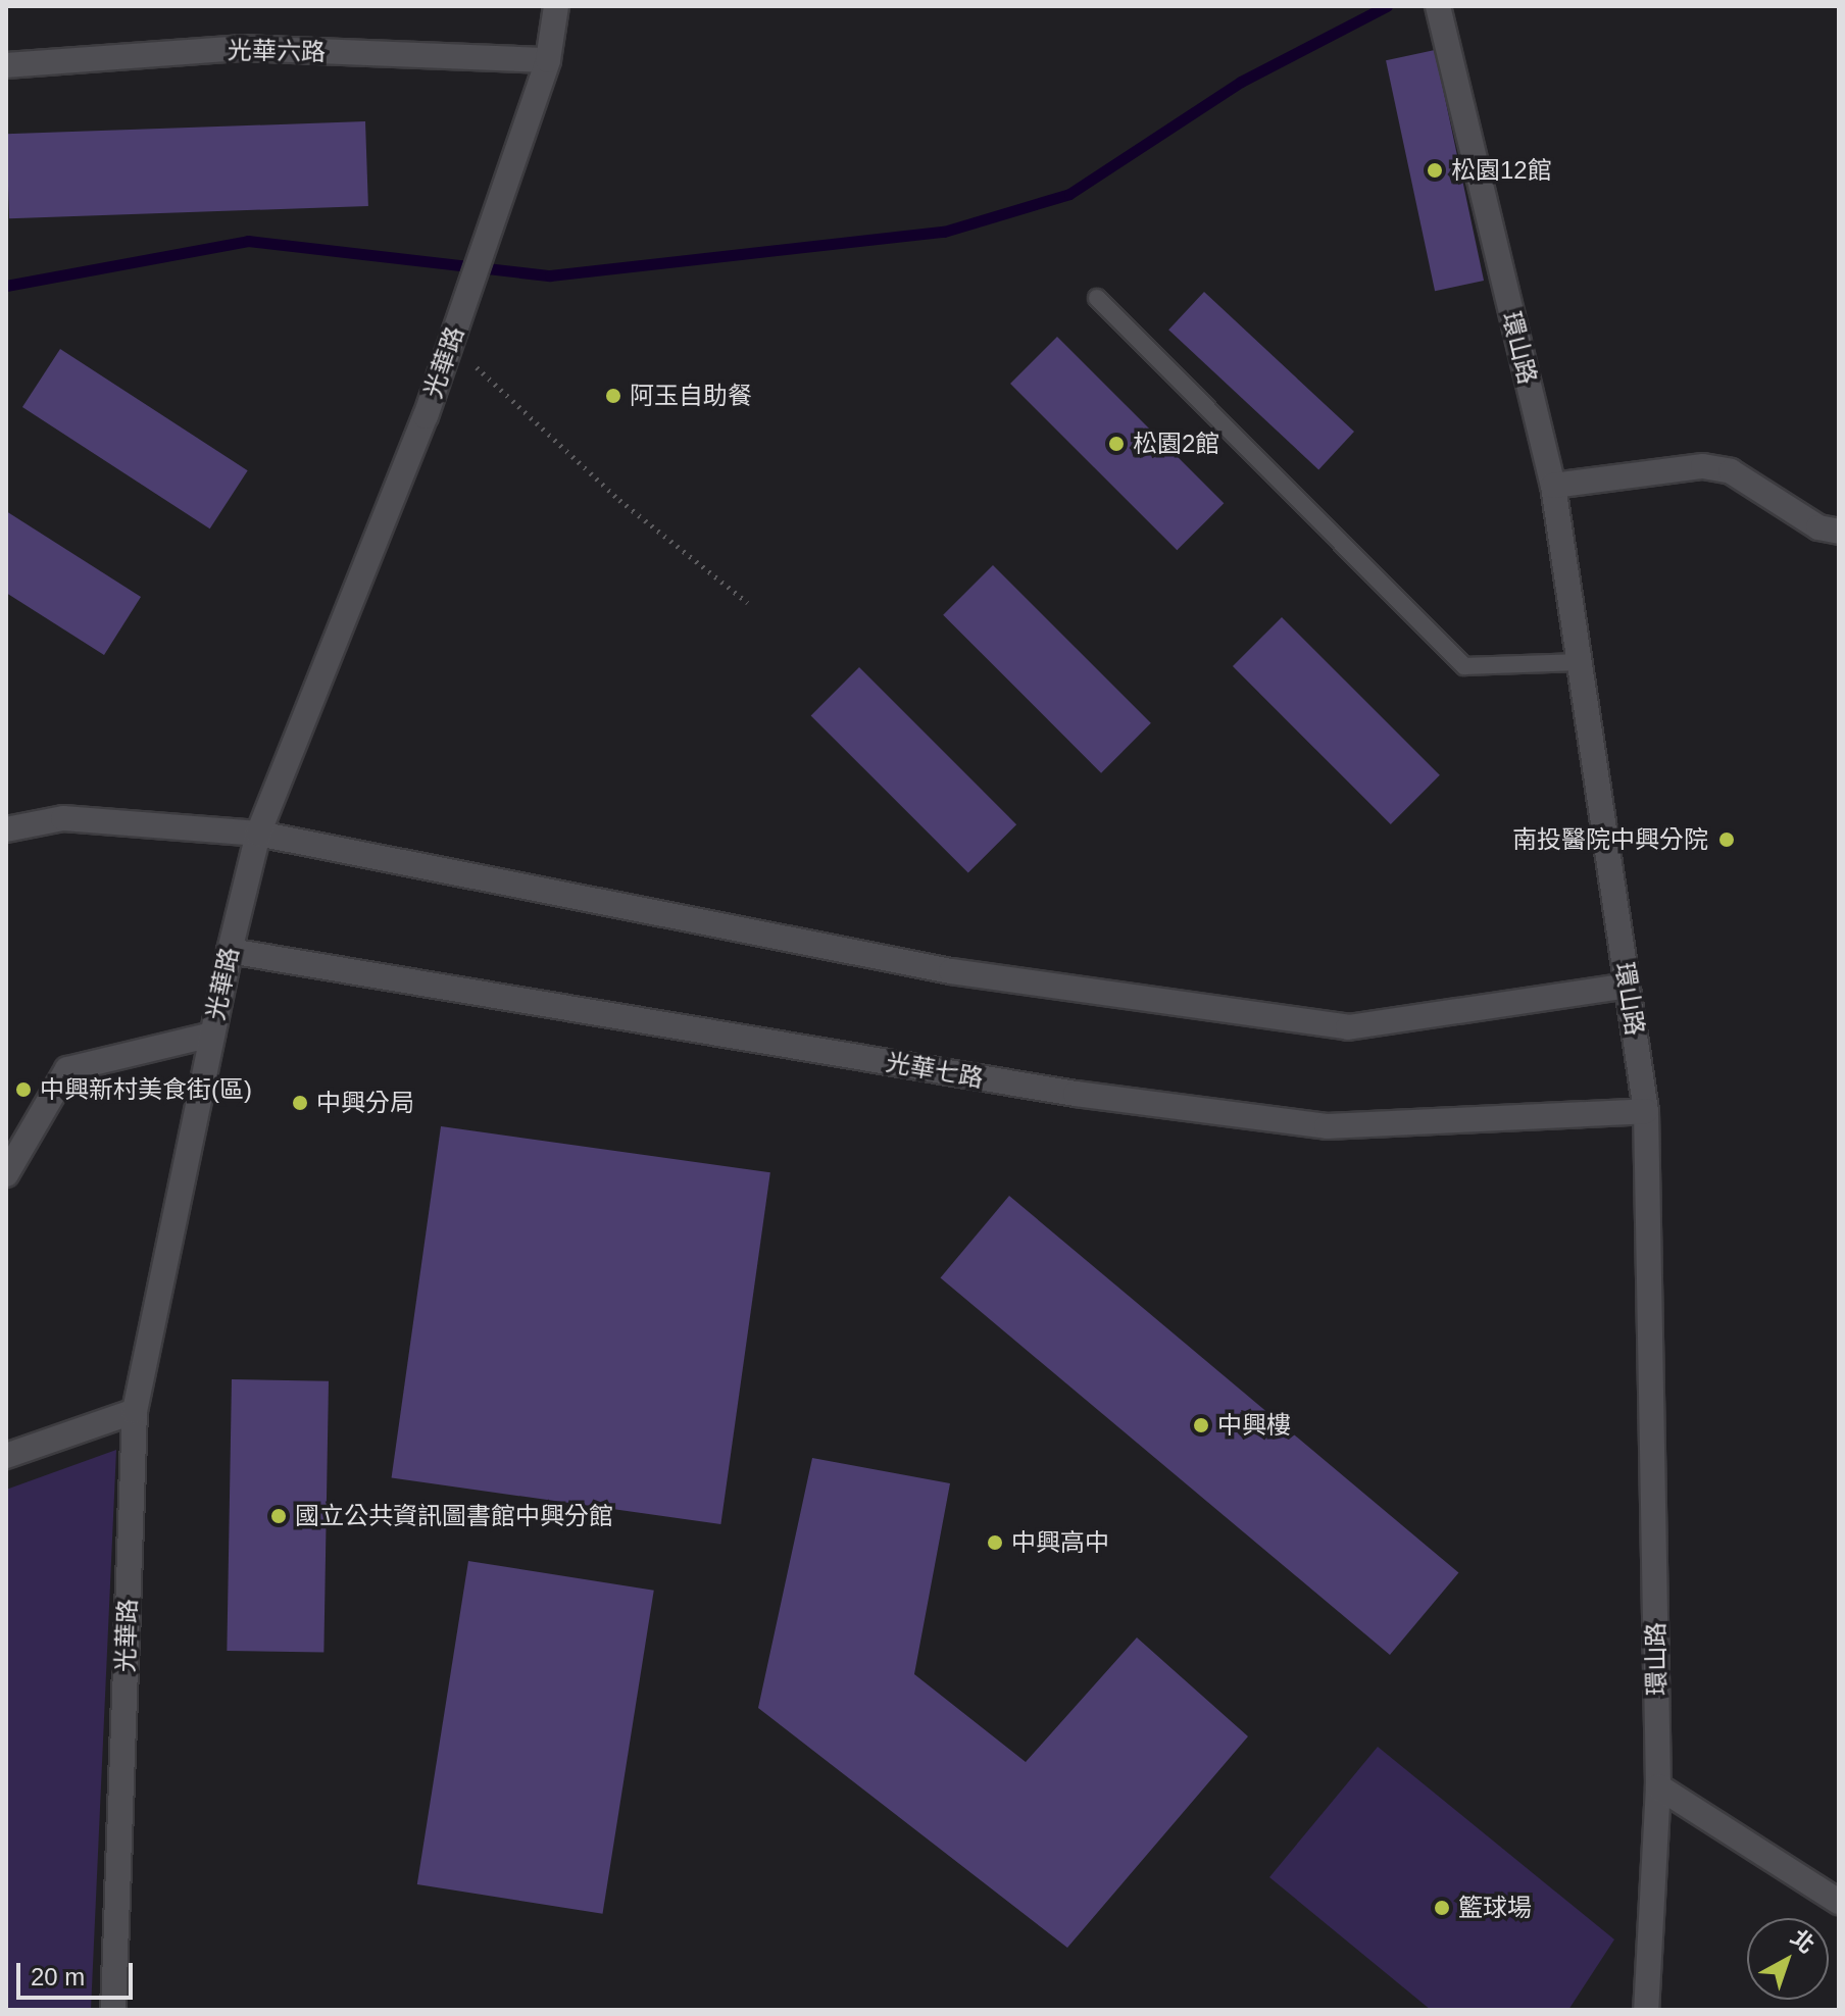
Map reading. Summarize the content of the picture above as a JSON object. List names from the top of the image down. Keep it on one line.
{"streets":{"street":["光華六路","環山路","光華路","光華七路"]},"crossings":[["光華六路","光華路"],["環山路","光華七路"],["光華路","光華七路"]],"places":["松園12館","阿玉自助餐","松園2館","南投醫院中興分院","中興新村美食街(區)","中興分局","中興樓","國立公共資訊圖書館中興分館","中興高中","籃球場"],"scale_bar":"20 m","north":"top right"}
